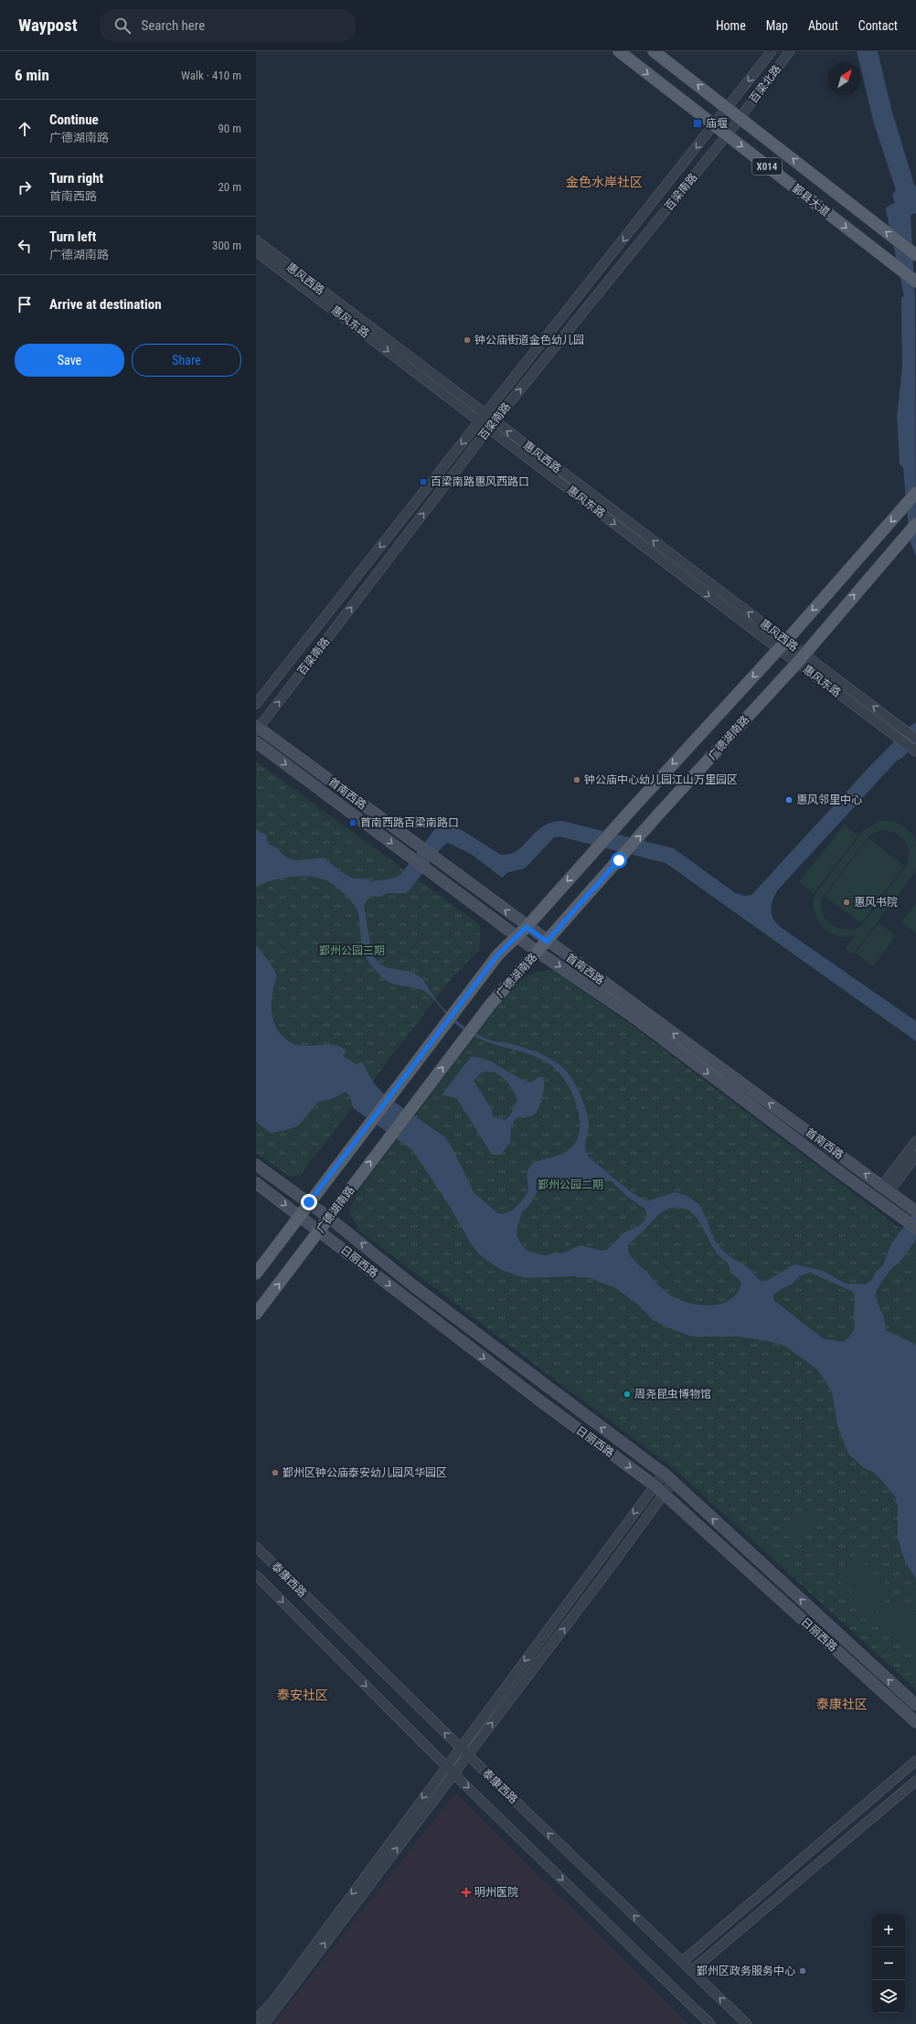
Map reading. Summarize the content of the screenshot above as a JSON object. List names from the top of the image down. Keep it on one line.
{"streets":{"main road":["X014","鄞县大道","广德湖南路","首南西路","日丽西路"],"street":["百梁北路","百梁南路","惠风西路","惠风东路","泰康西路"]},"crossings":[["百梁北路","百梁南路"],["百梁北路","鄞县大道"],["百梁南路","鄞县大道"],["百梁南路","惠风西路"],["百梁南路","惠风东路"],["百梁南路","首南西路"],["惠风西路","惠风东路"],["惠风西路","广德湖南路"],["惠风东路","广德湖南路"],["广德湖南路","首南西路"],["广德湖南路","日丽西路"]],"one_way":["惠风东路"],"districts":["金色水岸社区","泰安社区","泰康社区"],"parks":["鄞州公园三期","鄞州公园二期"],"places":{"transit":["庙堰","百梁南路惠风西路口","首南西路百梁南路口"],"other":["钟公庙街道金色幼儿园","钟公庙中心幼儿园江山万里园区","惠风邻里中心","惠风书院","周尧昆虫博物馆","鄞州区钟公庙泰安幼儿园风华园区","鄞州区政务服务中心"],"health":["明州医院"]},"north":"top right","page":{"header":"Waypost","search":"Search here","nav":["Home","Map","About","Contact"],"heading":["6 min","Walk · 410 m"],"list":[["Continue","广德湖南路","90 m"],["Turn right","首南西路","20 m"],["Turn left","广德湖南路","300 m"],"Arrive at destination"],"buttons":["Save","Share"],"map_buttons":["+","−"]}}
